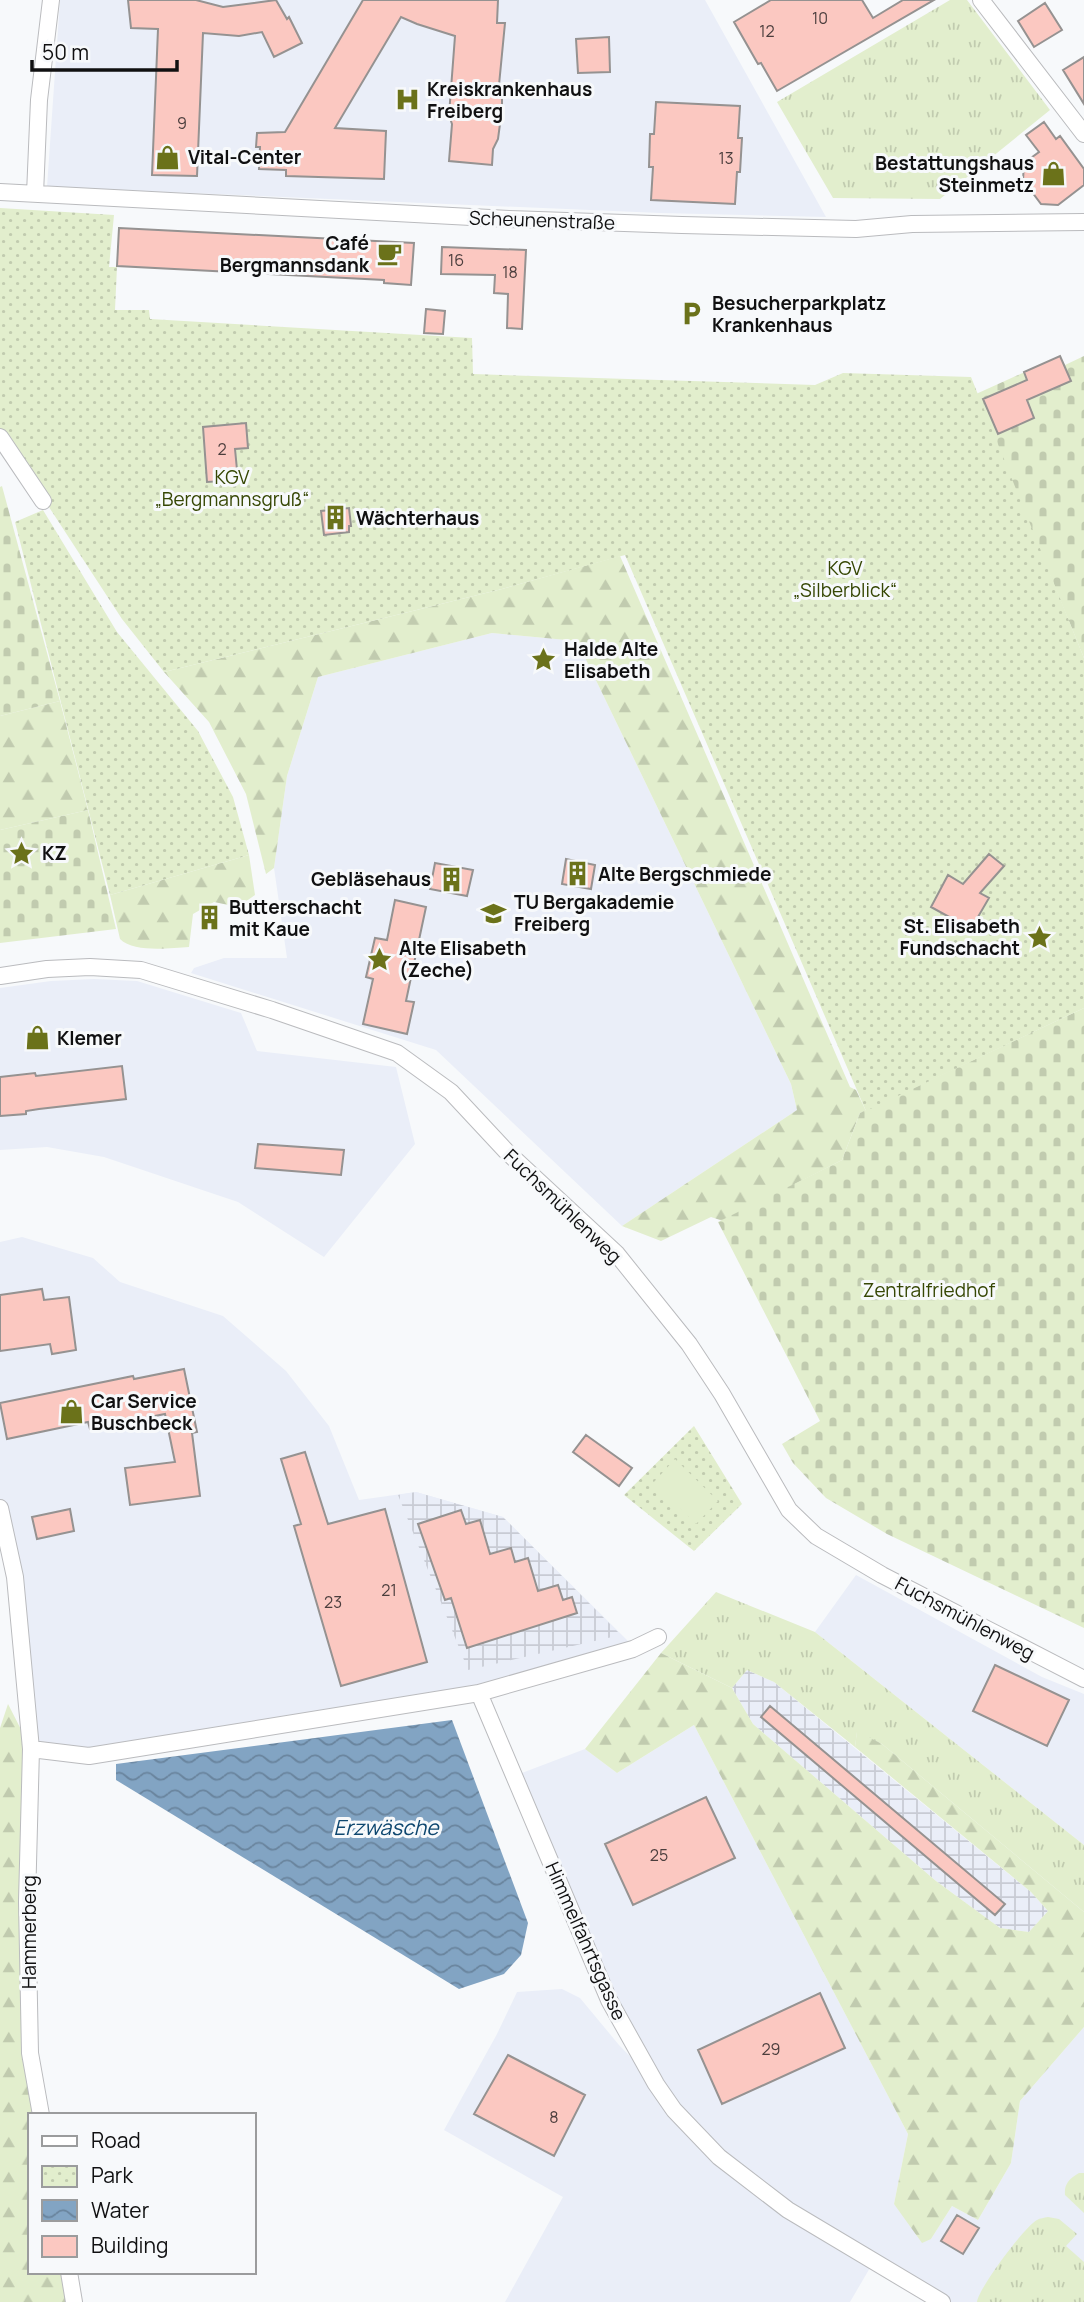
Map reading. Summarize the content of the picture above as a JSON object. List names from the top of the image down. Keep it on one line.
{"streets":{"street":["Scheunenstraße","Fuchsmühlenweg","Hammerberg","Himmelfahrtsgasse"]},"water":["Erzwäsche"],"parks":["KGV „Bergmannsgruß“","KGV „Silberblick“","Zentralfriedhof"],"places":{"hospital":["Kreiskrankenhaus Freiberg"],"shop":["Vital-Center","Bestattungshaus Steinmetz","Klemer","Car Service Buschbeck"],"cafe":["Café Bergmannsdank"],"parking":["Besucherparkplatz Krankenhaus"],"building":["Wächterhaus","Alte Bergschmiede","Gebläsehaus","Butterschacht mit Kaue"],"place":["Halde Alte Elisabeth","KZ","St. Elisabeth Fundschacht","Alte Elisabeth (Zeche)"],"school or university":["TU Bergakademie Freiberg"]},"house_numbers":["10","12","9","13","16","18","2","21","23","25","29","8"],"legend":["Road","Park","Water","Building"],"scale_bar":"50 m"}
